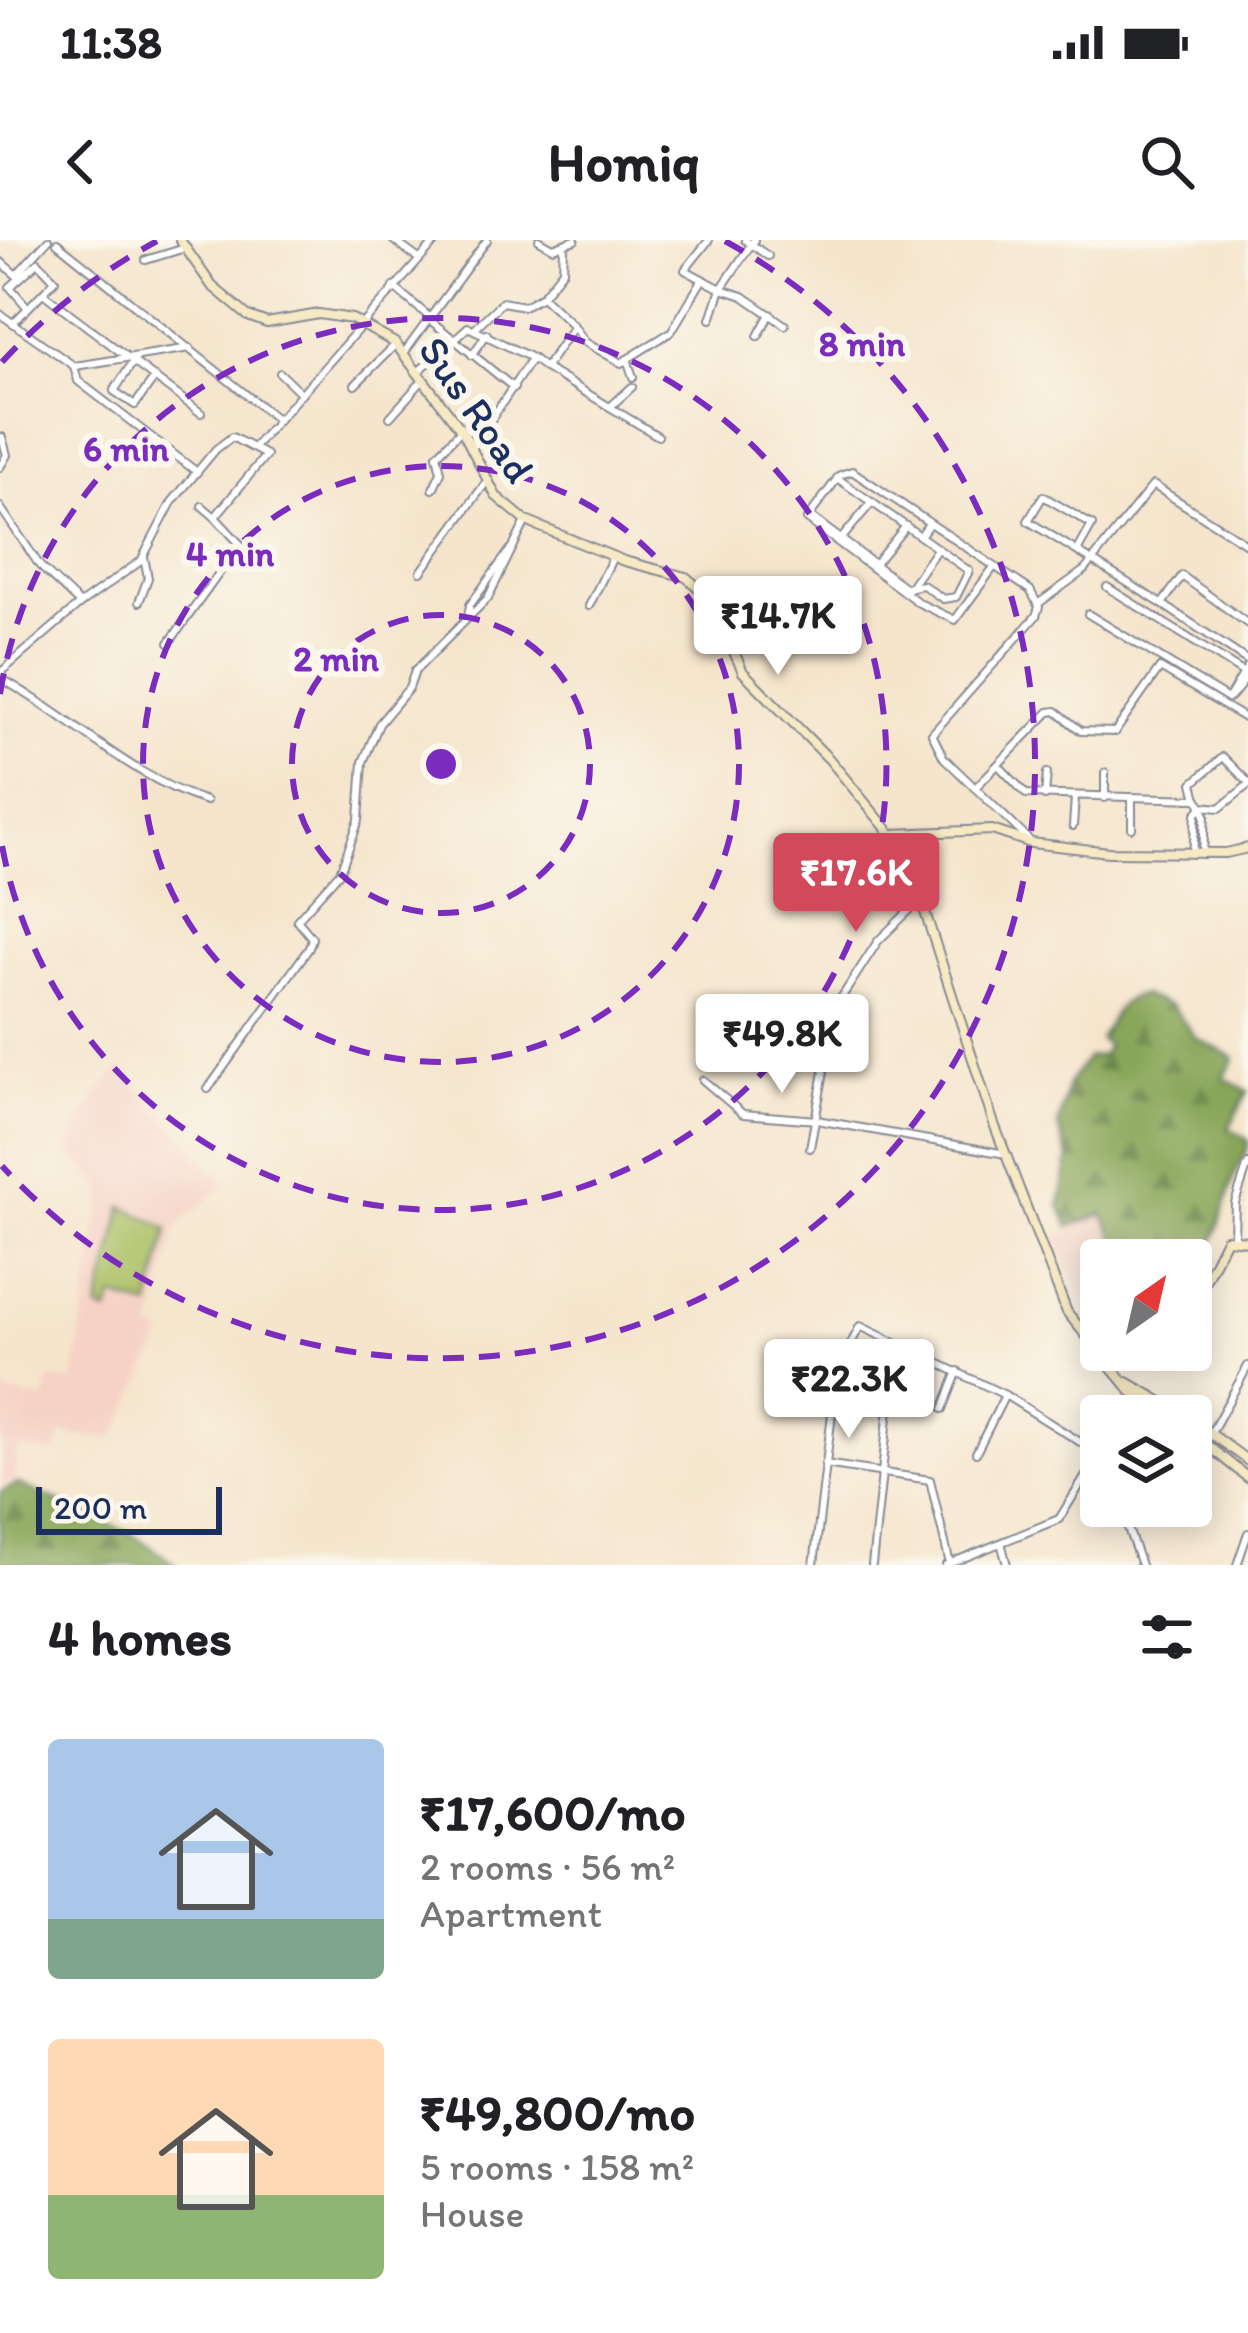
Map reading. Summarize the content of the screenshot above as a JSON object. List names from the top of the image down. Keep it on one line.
{"streets":{"main road":["Sus Road"]},"scale_bar":"200 m","north":"top right","page":{"status":"11:38","header":"Homiq","price":["₹14.7K","₹17.6K","₹49.8K","₹22.3K"],"scale":"200 m","heading":"4 homes","list":[{"name":"₹17,600/mo","note":"2 rooms · 56 m² · Apartment"},{"name":"₹49,800/mo","note":"5 rooms · 158 m² · House"}]},"rings":["8 min","6 min","4 min","2 min"]}
